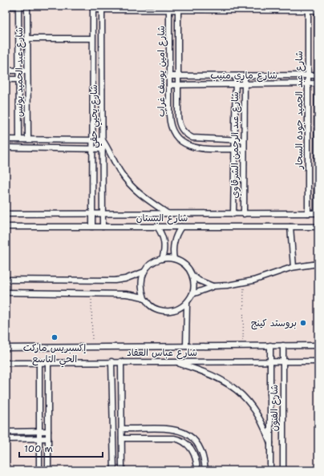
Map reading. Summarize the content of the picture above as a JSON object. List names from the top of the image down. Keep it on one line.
{"streets":{"street":["شارع امين يوسف غراب","شارع عبد الحميد يونس","شارع ماري منيب","شارع عبد الحميد جوده السحار","شارع يحيي حقي","شارع عبد الرحمن الشرقاوي","شارع البستان","شارع عباس العقاد","شارع الفنون"]},"crossings":[["شارع امين يوسف غراب","شارع ماري منيب"],["شارع امين يوسف غراب","شارع عبد الرحمن الشرقاوي"],["شارع ماري منيب","شارع عبد الحميد جوده السحار"],["شارع ماري منيب","شارع عبد الرحمن الشرقاوي"],["شارع عبد الحميد جوده السحار","شارع البستان"],["شارع يحيي حقي","شارع البستان"],["شارع عبد الرحمن الشرقاوي","شارع البستان"],["شارع عباس العقاد","شارع الفنون"]],"places":["بروستد كينج","إكسبريس ماركت الحي التاسع"],"scale_bar":"100 m"}
